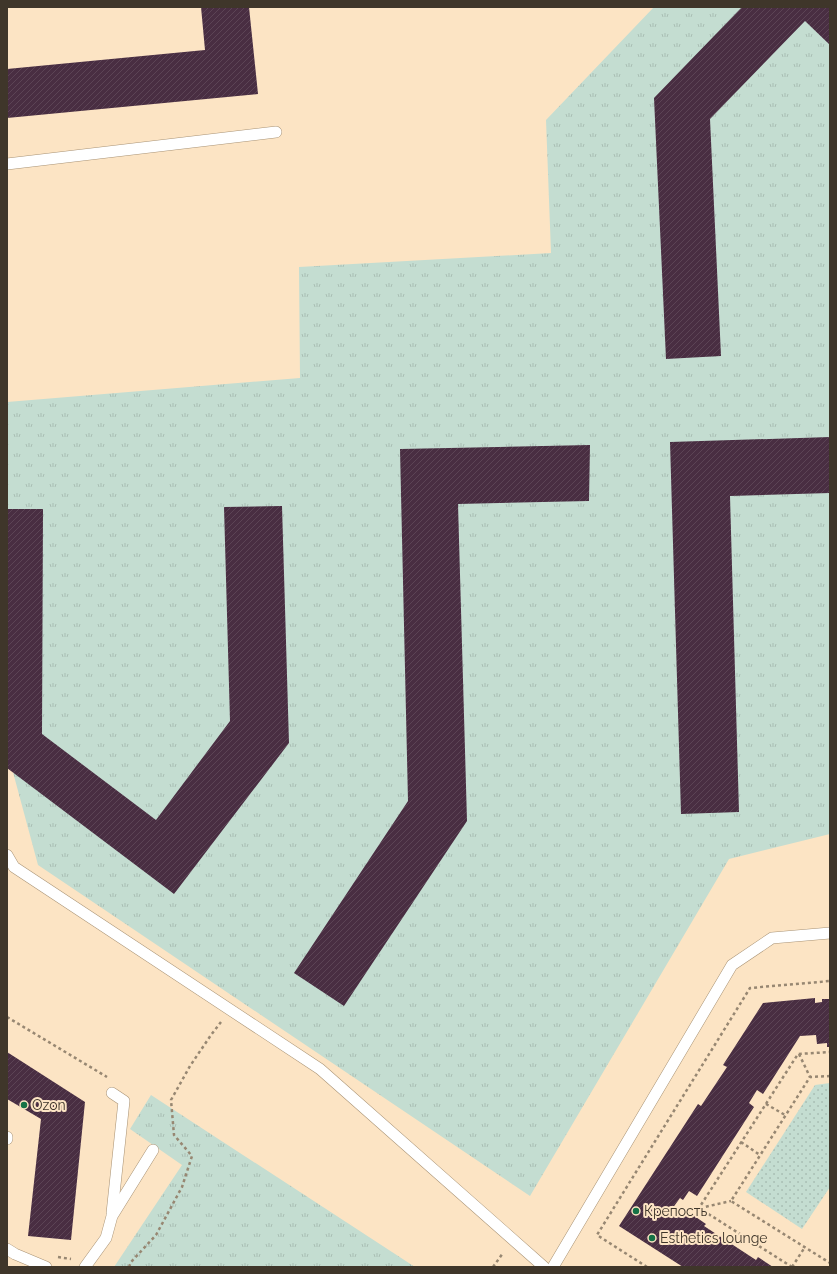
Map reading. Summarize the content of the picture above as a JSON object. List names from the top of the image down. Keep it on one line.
{"places":["Ozon","Крепость","Esthetics lounge"]}
